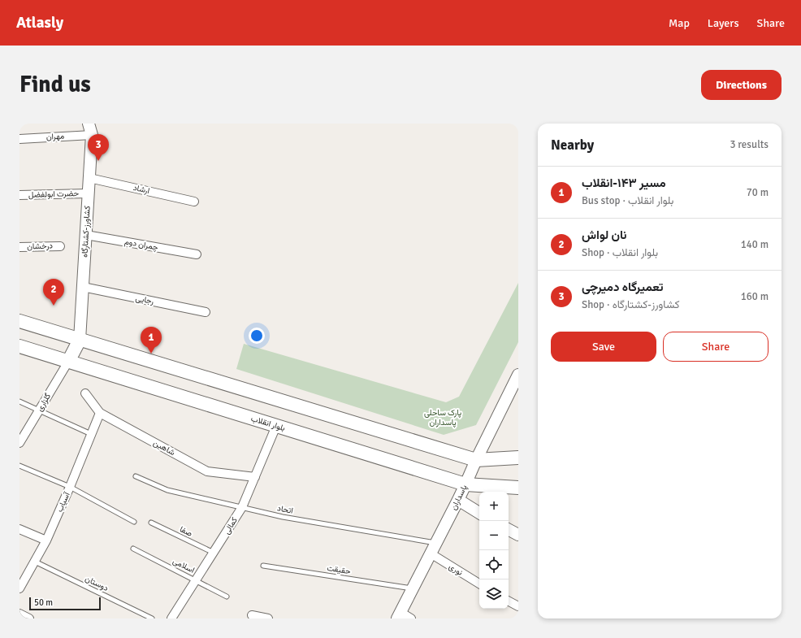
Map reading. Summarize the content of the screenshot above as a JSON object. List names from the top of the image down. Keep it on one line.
{"streets":{"main road":["بلوار انقلاب"],"street":["مهران","ارشاد","حضرت ابولفضل","کشاورز-کشتارگاه","چمران دوم","درخشان","رجایی","گلزاری","شاهین","پاسداران","آسیاب","کمالی","نوری"],"lane":["اتحاد","صفا","اسلامی","حقیقت","دوستان"]},"crossings":[["مهران","کشاورز-کشتارگاه"],["ارشاد","کشاورز-کشتارگاه"],["حضرت ابولفضل","کشاورز-کشتارگاه"],["کشاورز-کشتارگاه","چمران دوم"],["کشاورز-کشتارگاه","رجایی"],["گلزاری","بلوار انقلاب"],["بلوار انقلاب","پاسداران"],["بلوار انقلاب","کمالی"],["شاهین","آسیاب"],["شاهین","کمالی"],["پاسداران","اتحاد"],["پاسداران","حقیقت"],["پاسداران","نوری"],["آسیاب","دوستان"],["اتحاد","کمالی"],["کمالی","صفا"],["کمالی","اسلامی"]],"parks":["پارک ساحلی پاسداران"],"scale_bar":"50 m","page":{"header":"Atlasly","nav":["Map","Layers","Share"],"buttons":["Directions",["Save","Share"]],"title":"Find us","heading":["Nearby","3 results"],"pins":["3","2","1"],"list":[{"mark":"1","name":"مسیر ۱۴۳-انقلاب","note":"Bus stop · بلوار انقلاب","value":"70 m"},{"mark":"2","name":"نان لواش","note":"Shop · بلوار انقلاب","value":"140 m"},{"mark":"3","name":"تعمیرگاه دمیرچی","note":"Shop · کشاورز-کشتارگاه","value":"160 m"}],"map_buttons":["+","−"],"scale":"50 m"}}
